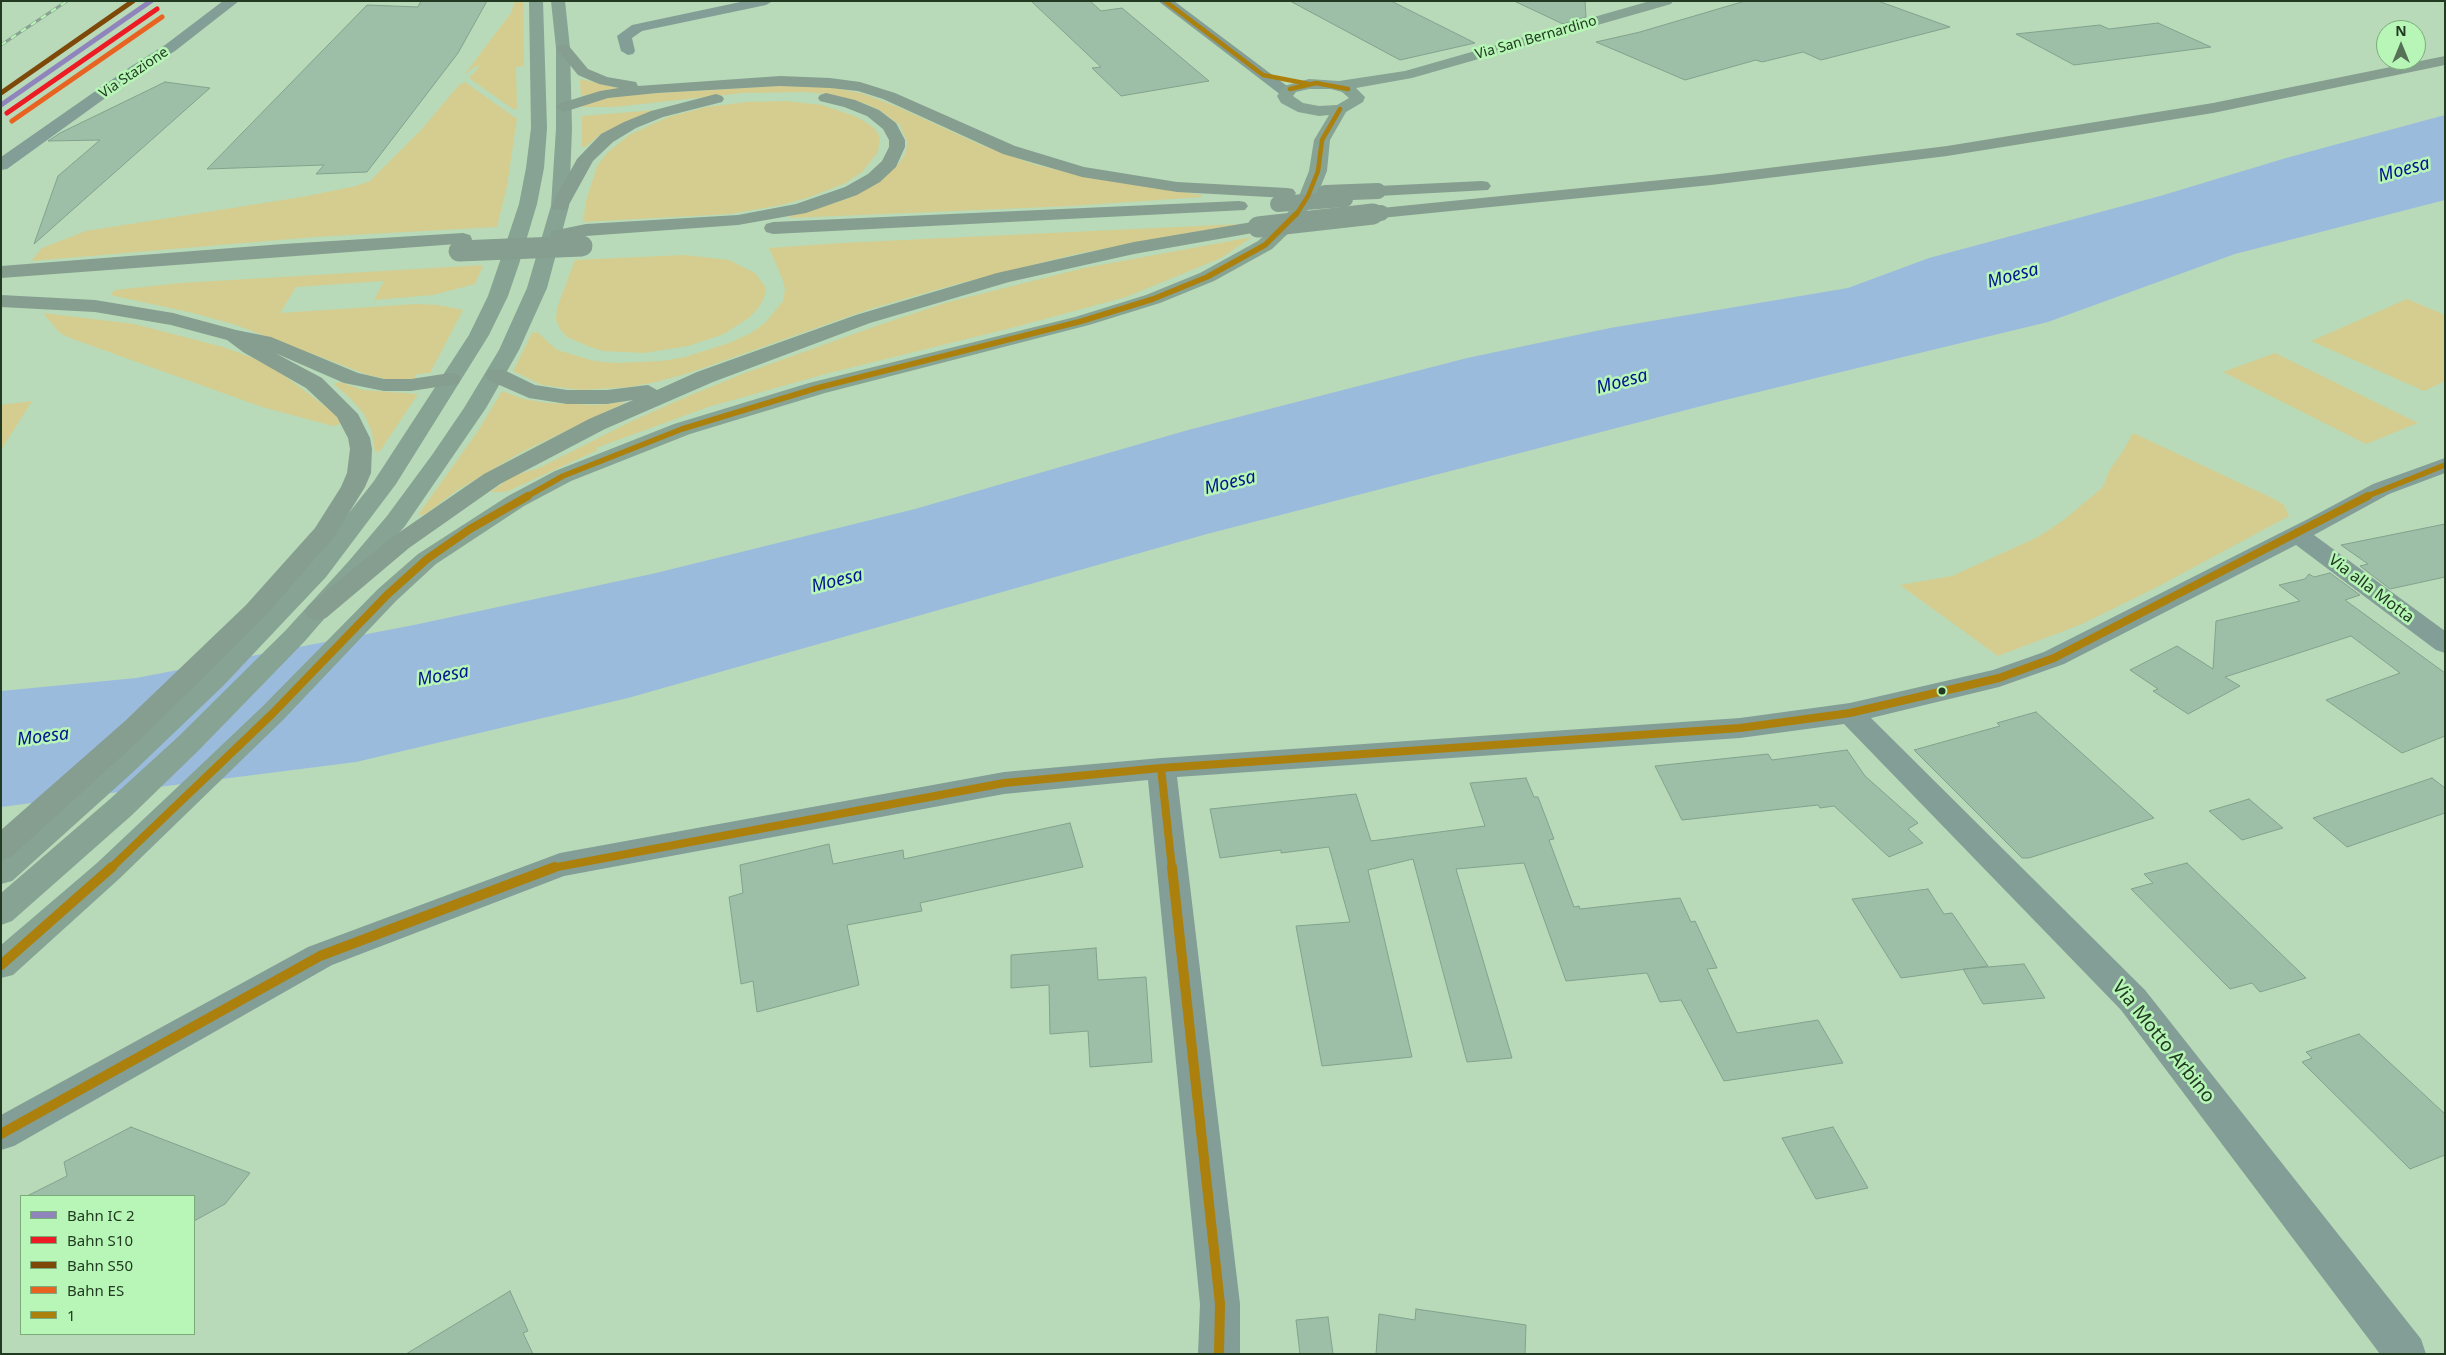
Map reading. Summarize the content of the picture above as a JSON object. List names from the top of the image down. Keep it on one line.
{"streets":{"main road":["Via San Bernardino"],"street":["Via Stazione","Via alla Motta","Via Motto Arbino"]},"water":["Moesa"],"lines":["rail line S50","transit line 1","rail line S10","rail line ES"],"legend":["Bahn IC 2","Bahn S10","Bahn S50","Bahn ES","1"],"north":"top"}
